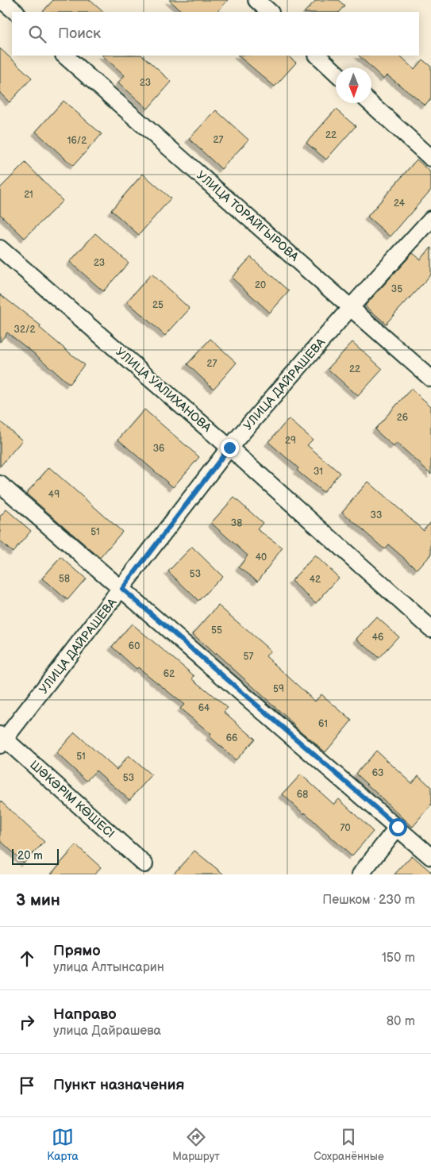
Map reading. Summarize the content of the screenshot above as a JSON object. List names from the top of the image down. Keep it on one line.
{"streets":{"street":["УЛИЦА ТОРАЙГЫРОВА","УЛИЦА ДАЙРАШЕВА","УЛИЦА УАЛИХАНОВА","ШӘКӘРІМ КӨШЕСІ"]},"crossings":[["УЛИЦА ТОРАЙГЫРОВА","УЛИЦА ДАЙРАШЕВА"],["УЛИЦА ДАЙРАШЕВА","УЛИЦА УАЛИХАНОВА"],["УЛИЦА ДАЙРАШЕВА","ШӘКӘРІМ КӨШЕСІ"]],"house_numbers":["23","22","27","16/2","21","24","23","20","35","25","32/2","27","22","26","29","36","31","49","33","38","51","40","53","58","42","55","46","60","57","62","59","64","61","66","51","63","53","68","70"],"scale_bar":"20 m","north":"bottom","page":{"search":"Поиск","scale":"20 m","heading":["3 мин","Пешком · 230 m"],"list":[["Прямо","улица Алтынсарин","150 m"],["Направо","улица Дайрашева","80 m"],"Пункт назначения"],"nav":["Карта","Маршрут","Сохранённые"]}}
